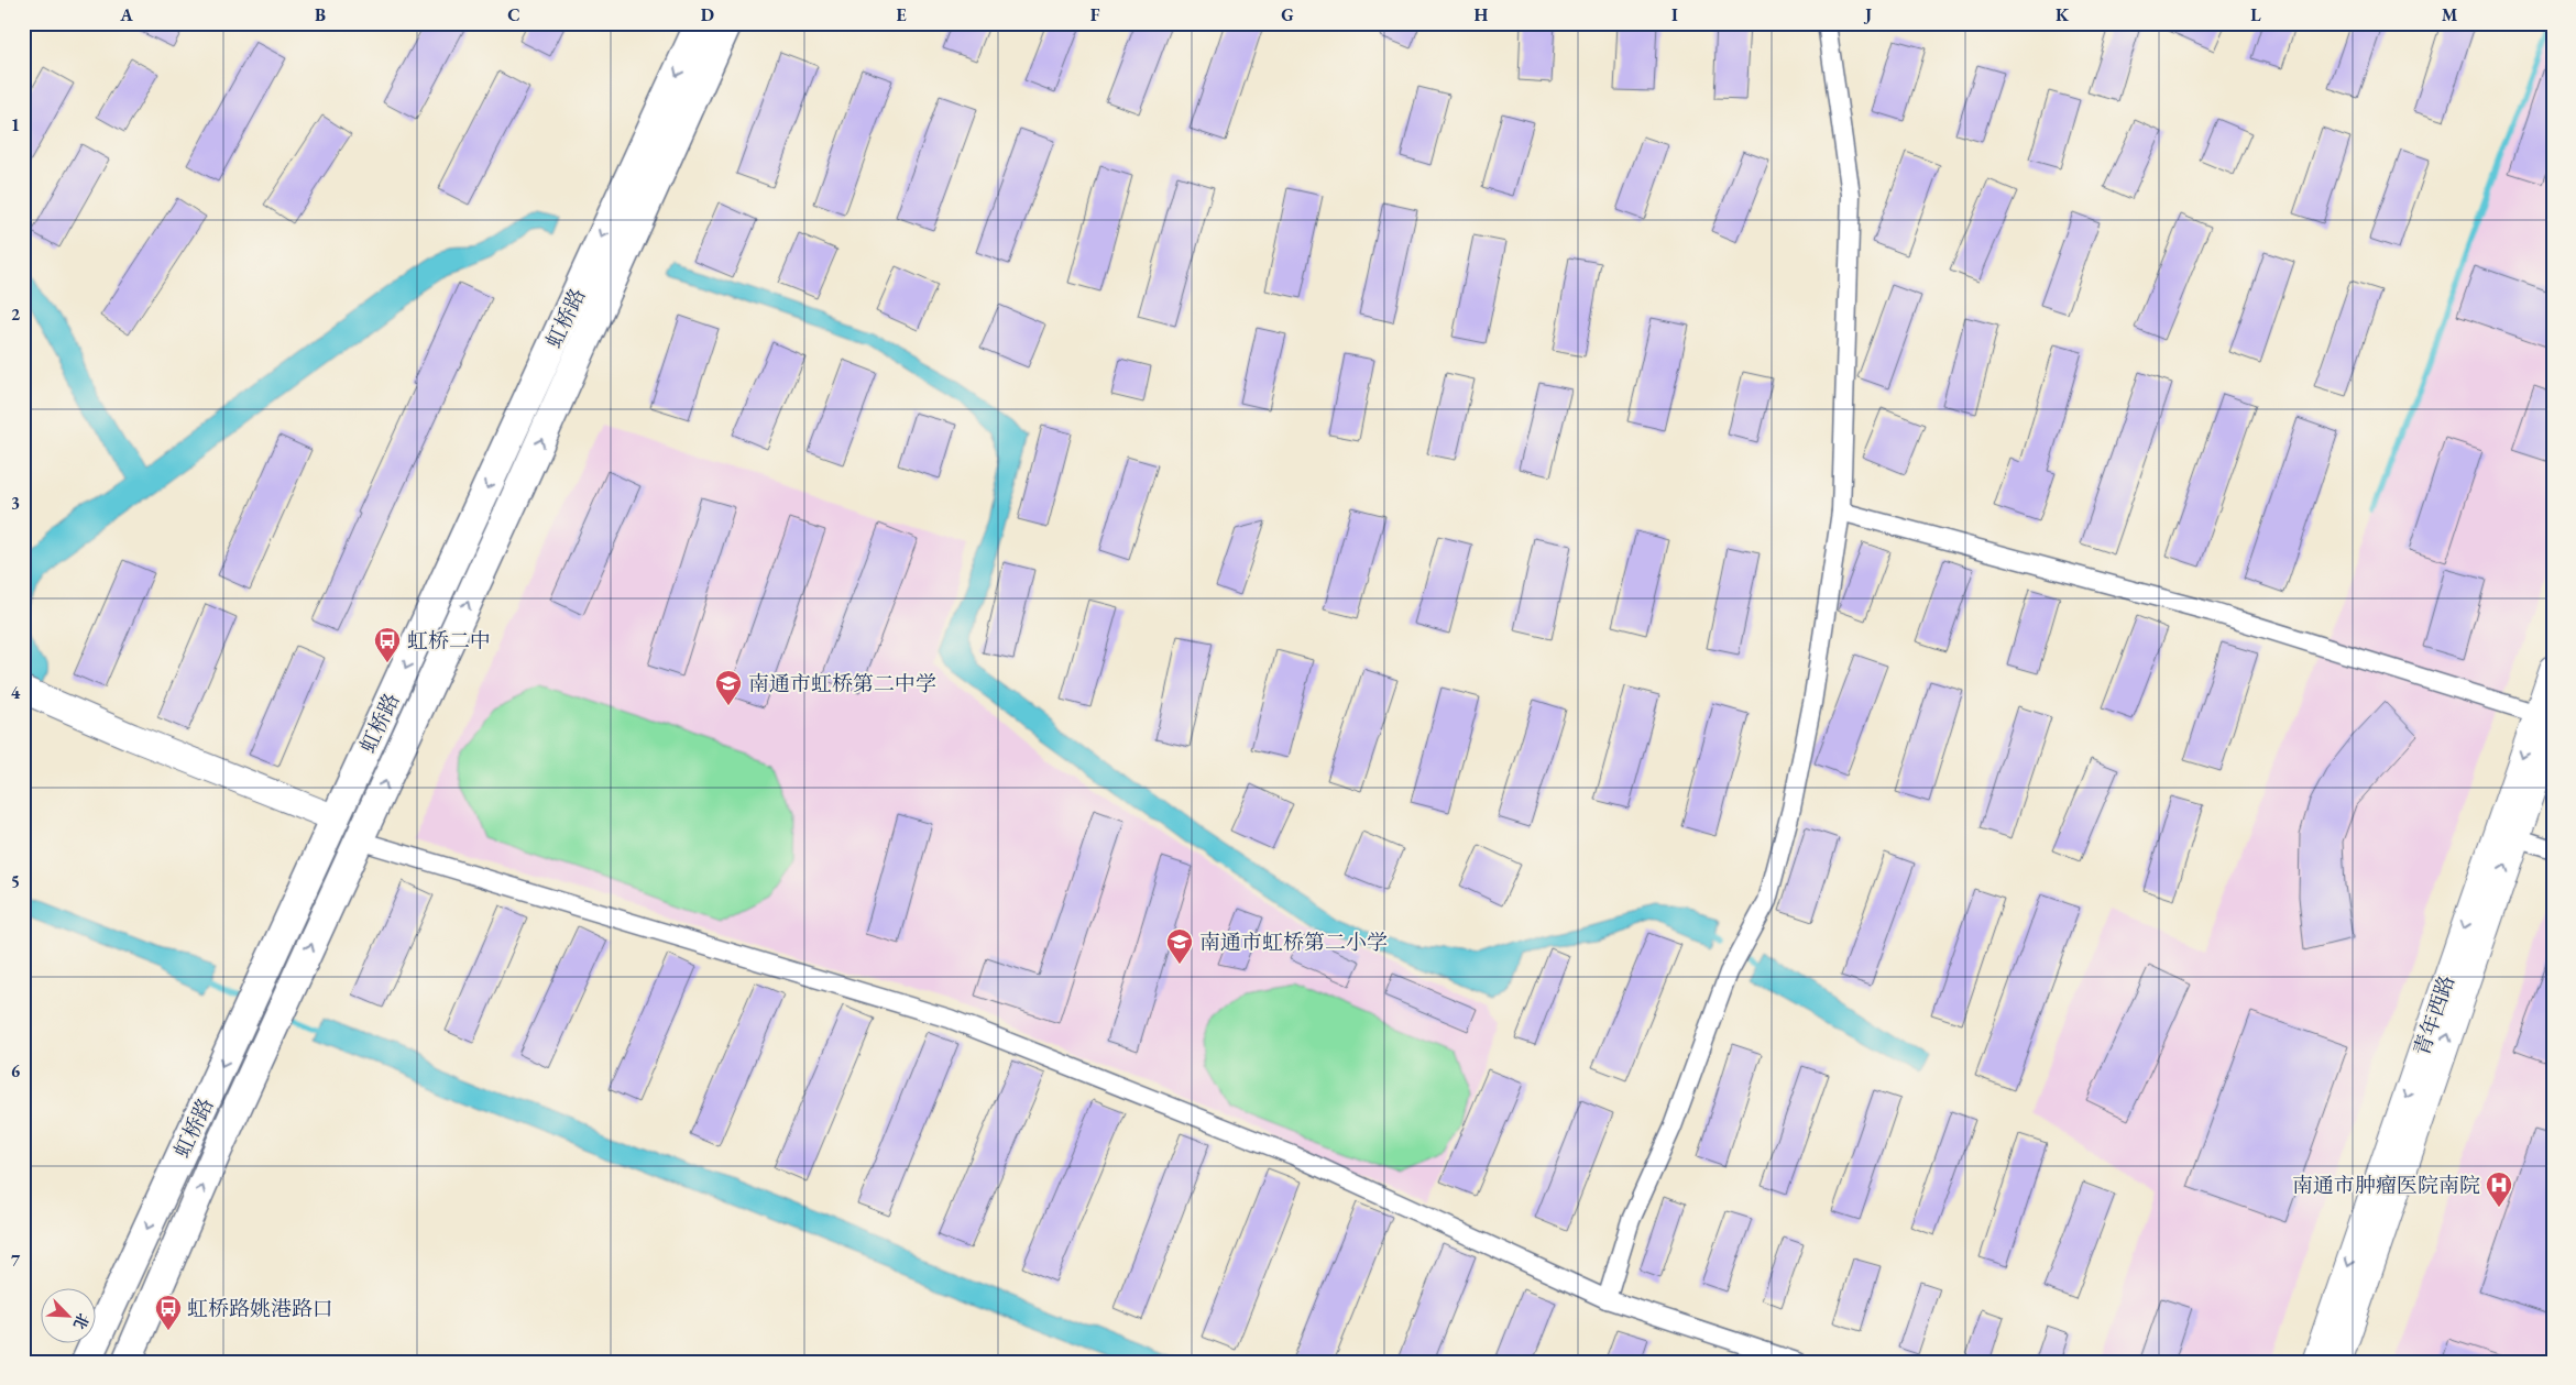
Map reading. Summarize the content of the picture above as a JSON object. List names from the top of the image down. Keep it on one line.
{"streets":{"main road":["虹桥路","青年西路"]},"places":{"bus stop":["虹桥二中","虹桥路姚港路口"],"school or university":["南通市虹桥第二中学","南通市虹桥第二小学"],"hospital":["南通市肿瘤医院南院"]},"north":"bottom right","grid":{"columns":["A","B","C","D","E","F","G","H","I","J","K","L","M"],"rows":["1","2","3","4","5","6","7"]}}
